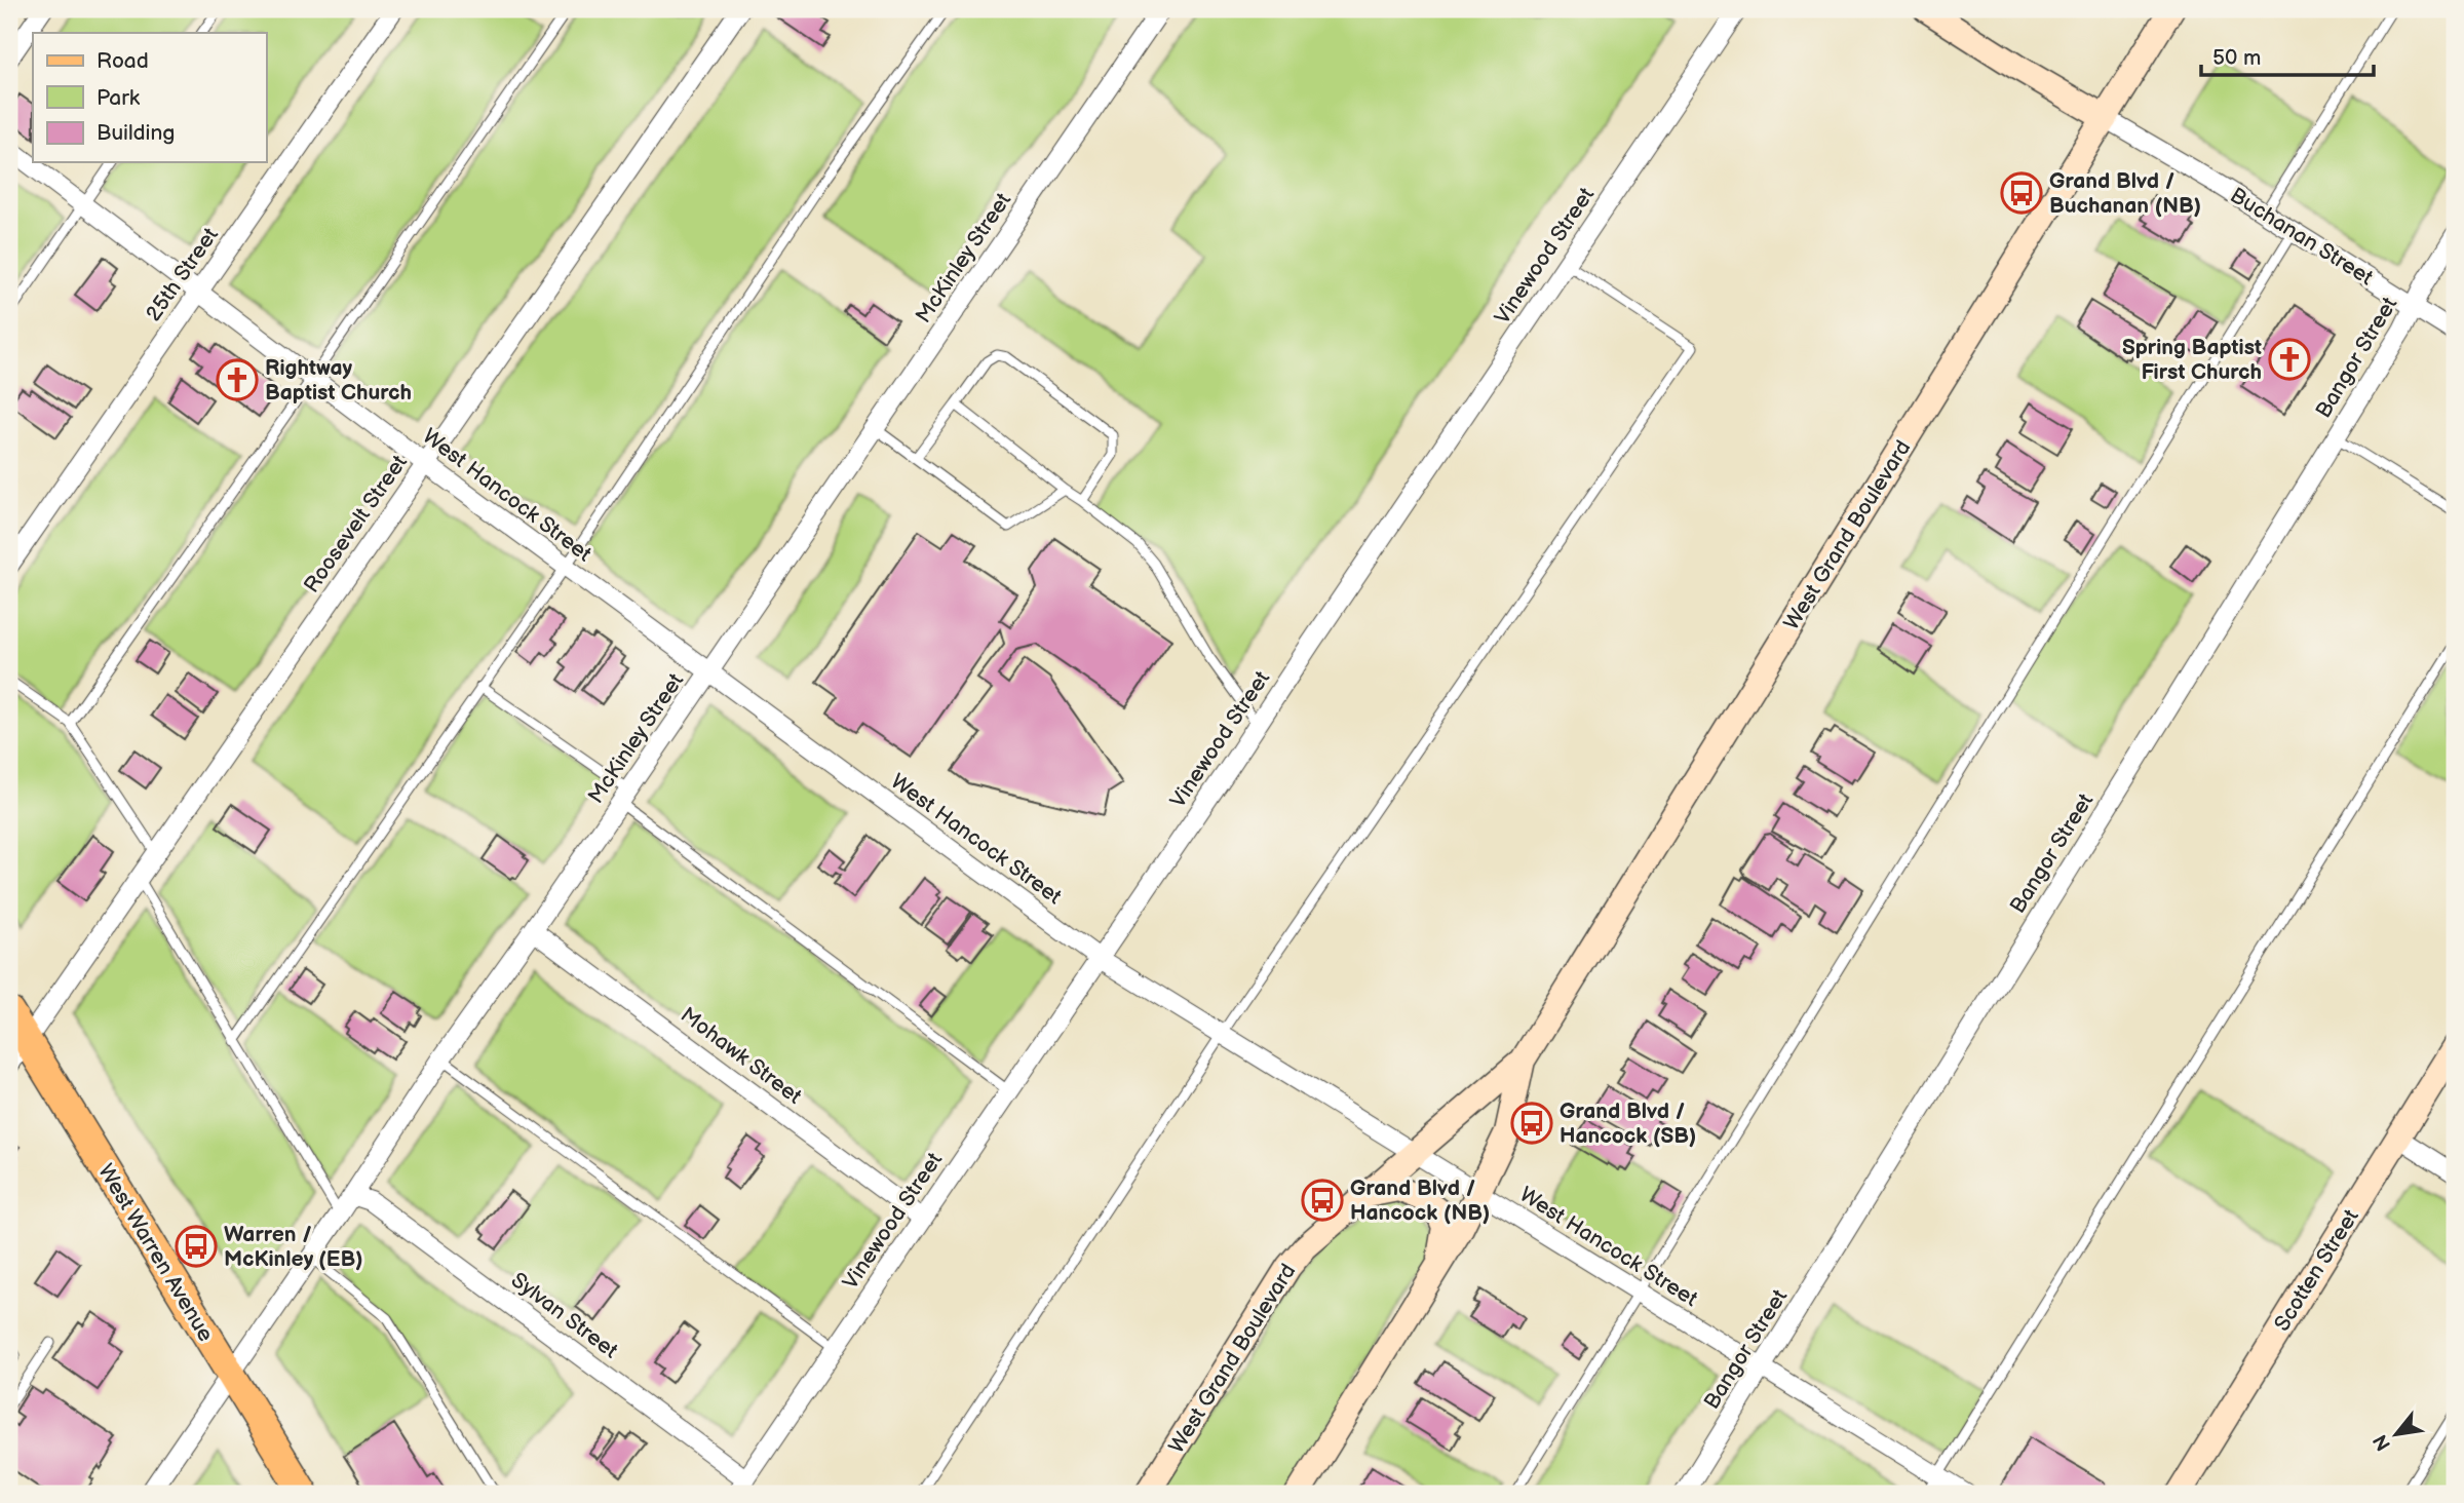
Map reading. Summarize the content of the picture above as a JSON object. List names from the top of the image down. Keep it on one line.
{"streets":{"main road":["Buchanan Street","West Grand Boulevard","West Warren Avenue","Scotten Street"],"street":["Vinewood Street","McKinley Street","25th Street","Bangor Street","West Hancock Street","Roosevelt Street","Mohawk Street","Sylvan Street"]},"crossings":[["Buchanan Street","Bangor Street"],["Buchanan Street","West Grand Boulevard"],["Vinewood Street","West Hancock Street"],["Vinewood Street","Mohawk Street"],["Vinewood Street","Sylvan Street"],["McKinley Street","West Hancock Street"],["McKinley Street","Mohawk Street"],["McKinley Street","West Warren Avenue"],["McKinley Street","Sylvan Street"],["25th Street","West Hancock Street"],["Bangor Street","West Hancock Street"],["West Hancock Street","Roosevelt Street"],["West Hancock Street","West Grand Boulevard"],["Roosevelt Street","West Warren Avenue"]],"places":{"bus stop":["Grand Blvd / Buchanan (NB)","Grand Blvd / Hancock (SB)","Grand Blvd / Hancock (NB)","Warren / McKinley (EB)"],"church":["Spring Baptist First Church","Rightway Baptist Church"]},"legend":["Road","Park","Building"],"scale_bar":"50 m","north":"bottom left"}
